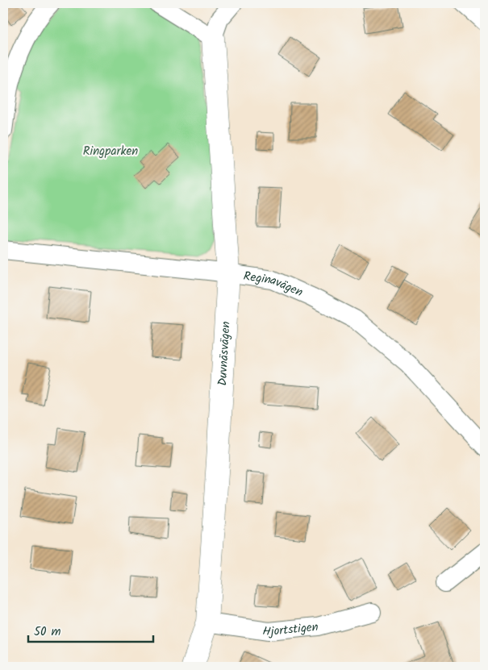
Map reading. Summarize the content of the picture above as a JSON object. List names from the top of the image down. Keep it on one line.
{"streets":{"street":["Reginavägen","Duvnäsvägen","Hjortstigen"]},"crossings":[["Reginavägen","Duvnäsvägen"],["Duvnäsvägen","Hjortstigen"]],"parks":["Ringparken"],"scale_bar":"50 m"}
